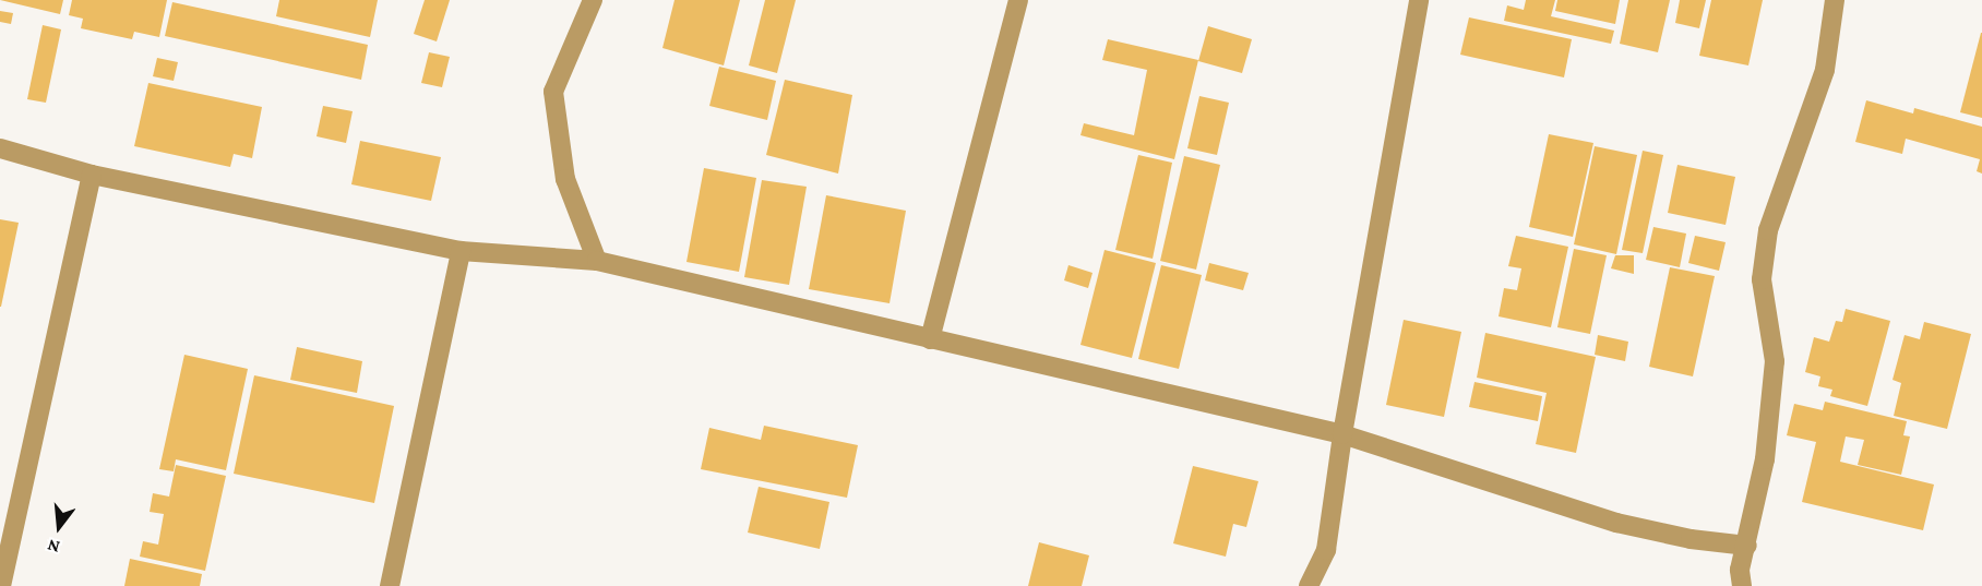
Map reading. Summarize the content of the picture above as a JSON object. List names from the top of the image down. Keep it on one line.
{"north":"bottom"}
